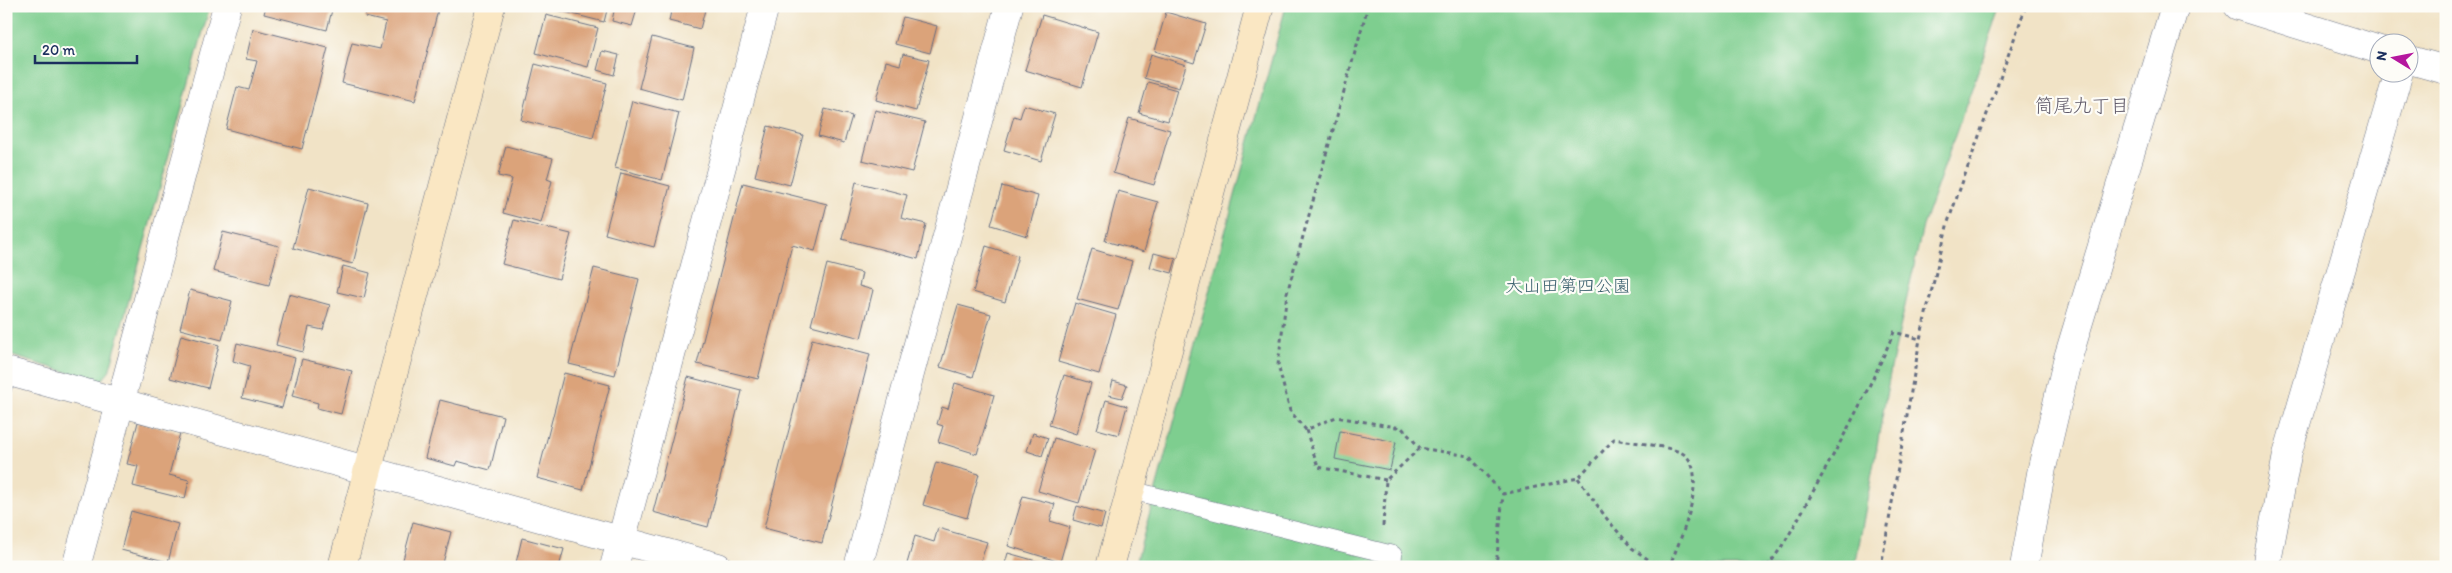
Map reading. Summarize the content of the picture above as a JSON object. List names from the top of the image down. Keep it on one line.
{"districts":["筒尾九丁目"],"parks":["大山田第四公園"],"scale_bar":"20 m","north":"left"}
